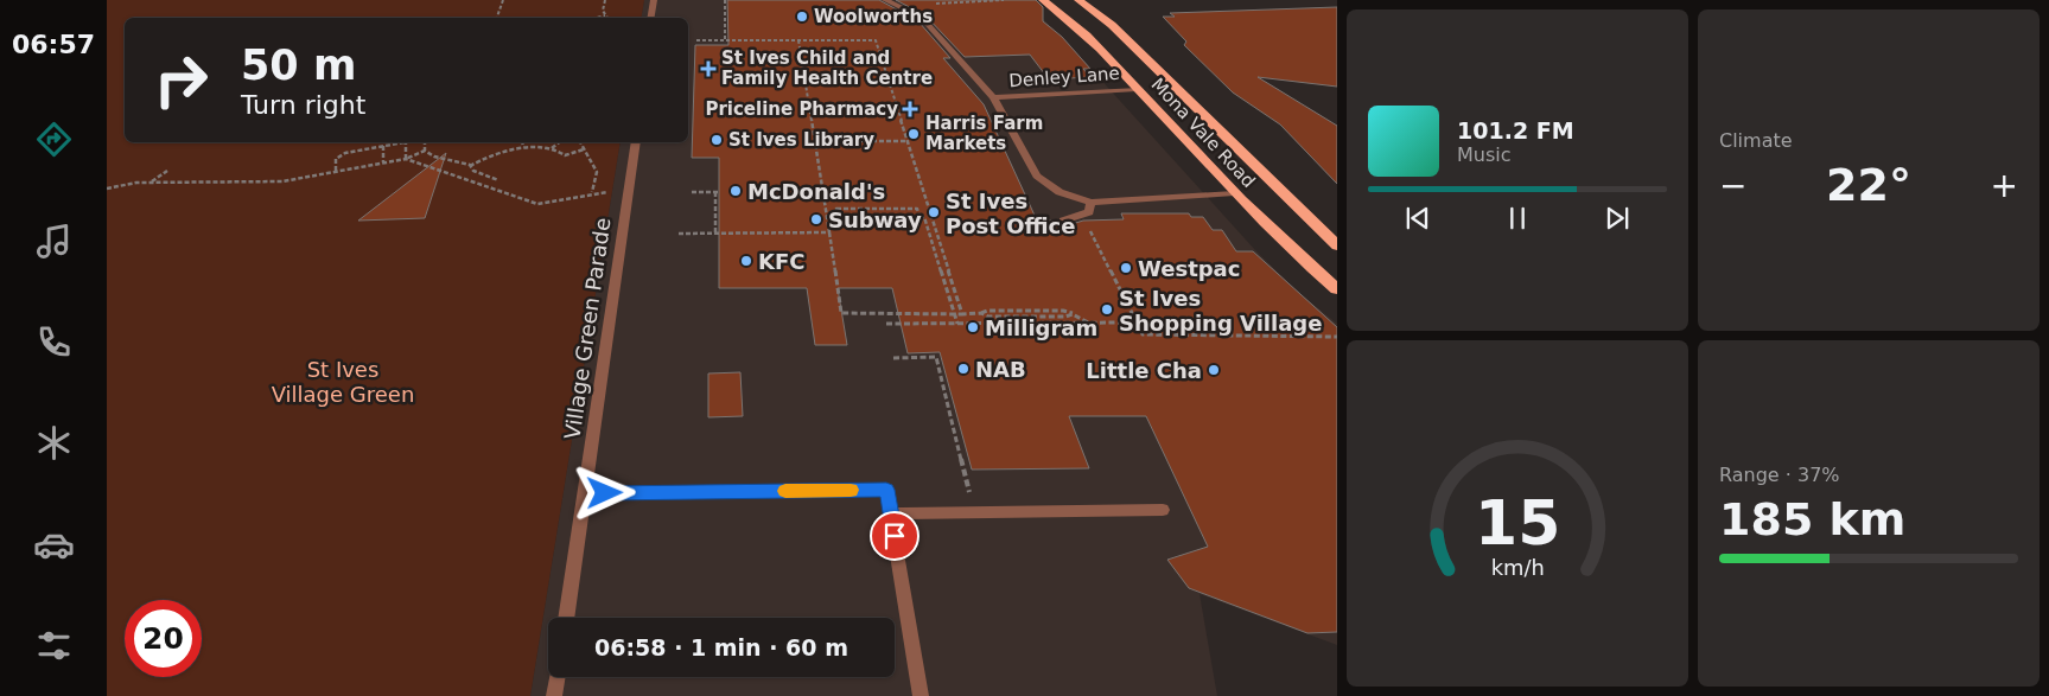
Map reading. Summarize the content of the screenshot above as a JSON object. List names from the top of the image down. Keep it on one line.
{"streets":{"highway":["Mona Vale Road"],"street":["Denley Lane","Village Green Parade"]},"crossings":[["Denley Lane","Mona Vale Road"]],"parks":["St Ives Village Green"],"places":{"other":["Woolworths","Harris Farm Markets","St Ives Library","McDonald's","St Ives Post Office","Subway","KFC","Westpac","St Ives Shopping Village","Milligram","NAB","Little Cha"],"health":["St Ives Child and Family Health Centre","Priceline Pharmacy"]},"page":{"tabs":"06:57","tile":["Climate",["Range · 37%","185 km"]],"turn":["50 m","Turn right"],"song":["101.2 FM","Music"],"heat":["−","22°","+"],"limit":"20","trip":"06:58 · 1 min · 60 m","gauge":["15","km/h"]}}
